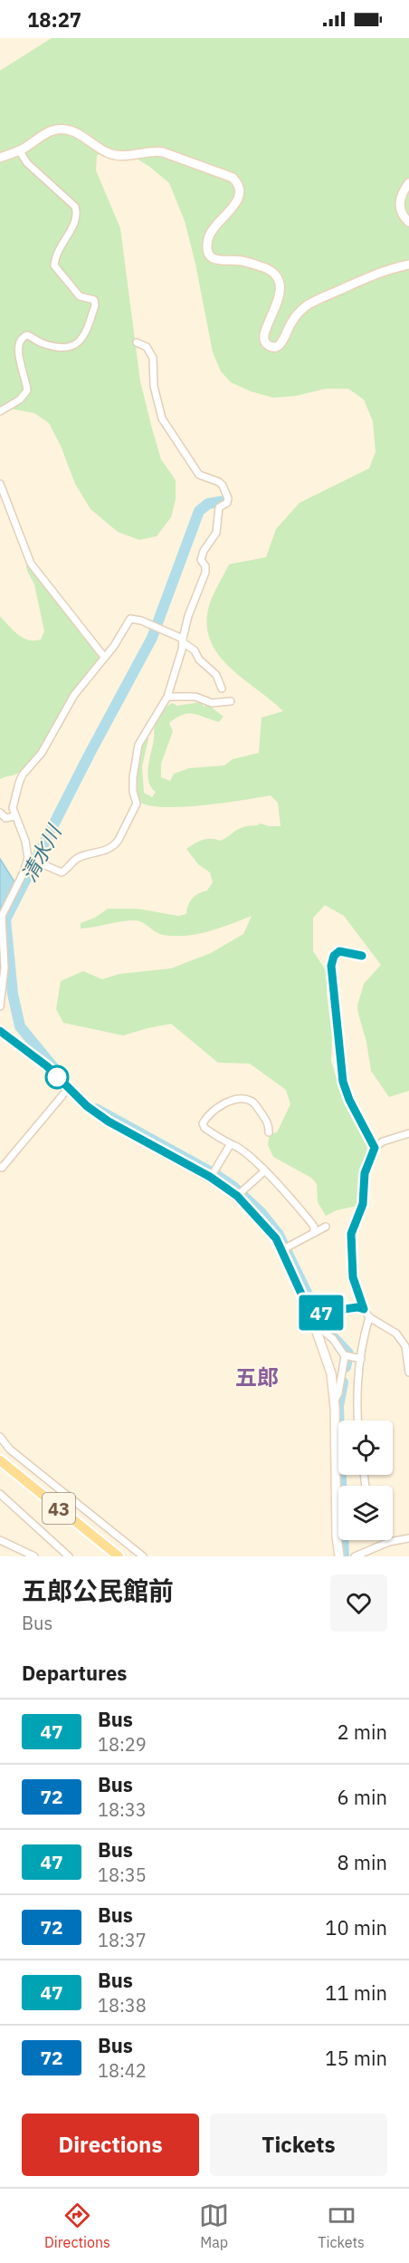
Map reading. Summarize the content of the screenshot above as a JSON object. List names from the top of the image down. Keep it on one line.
{"streets":{"main road":["43"]},"districts":["五郎"],"water":["清水川"],"lines":["bus line 47"],"page":{"status":"18:27","on_map":"47","heading":[["五郎公民館前","Bus"],"Departures"],"list":[{"mark":"47","name":"Bus","note":"18:29","value":"2 min"},{"mark":"72","name":"Bus","note":"18:33","value":"6 min"},{"mark":"47","name":"Bus","note":"18:35","value":"8 min"},{"mark":"72","name":"Bus","note":"18:37","value":"10 min"},{"mark":"47","name":"Bus","note":"18:38","value":"11 min"},{"mark":"72","name":"Bus","note":"18:42","value":"15 min"}],"buttons":["Directions","Tickets"],"tabs":["Directions","Map","Tickets"]}}
